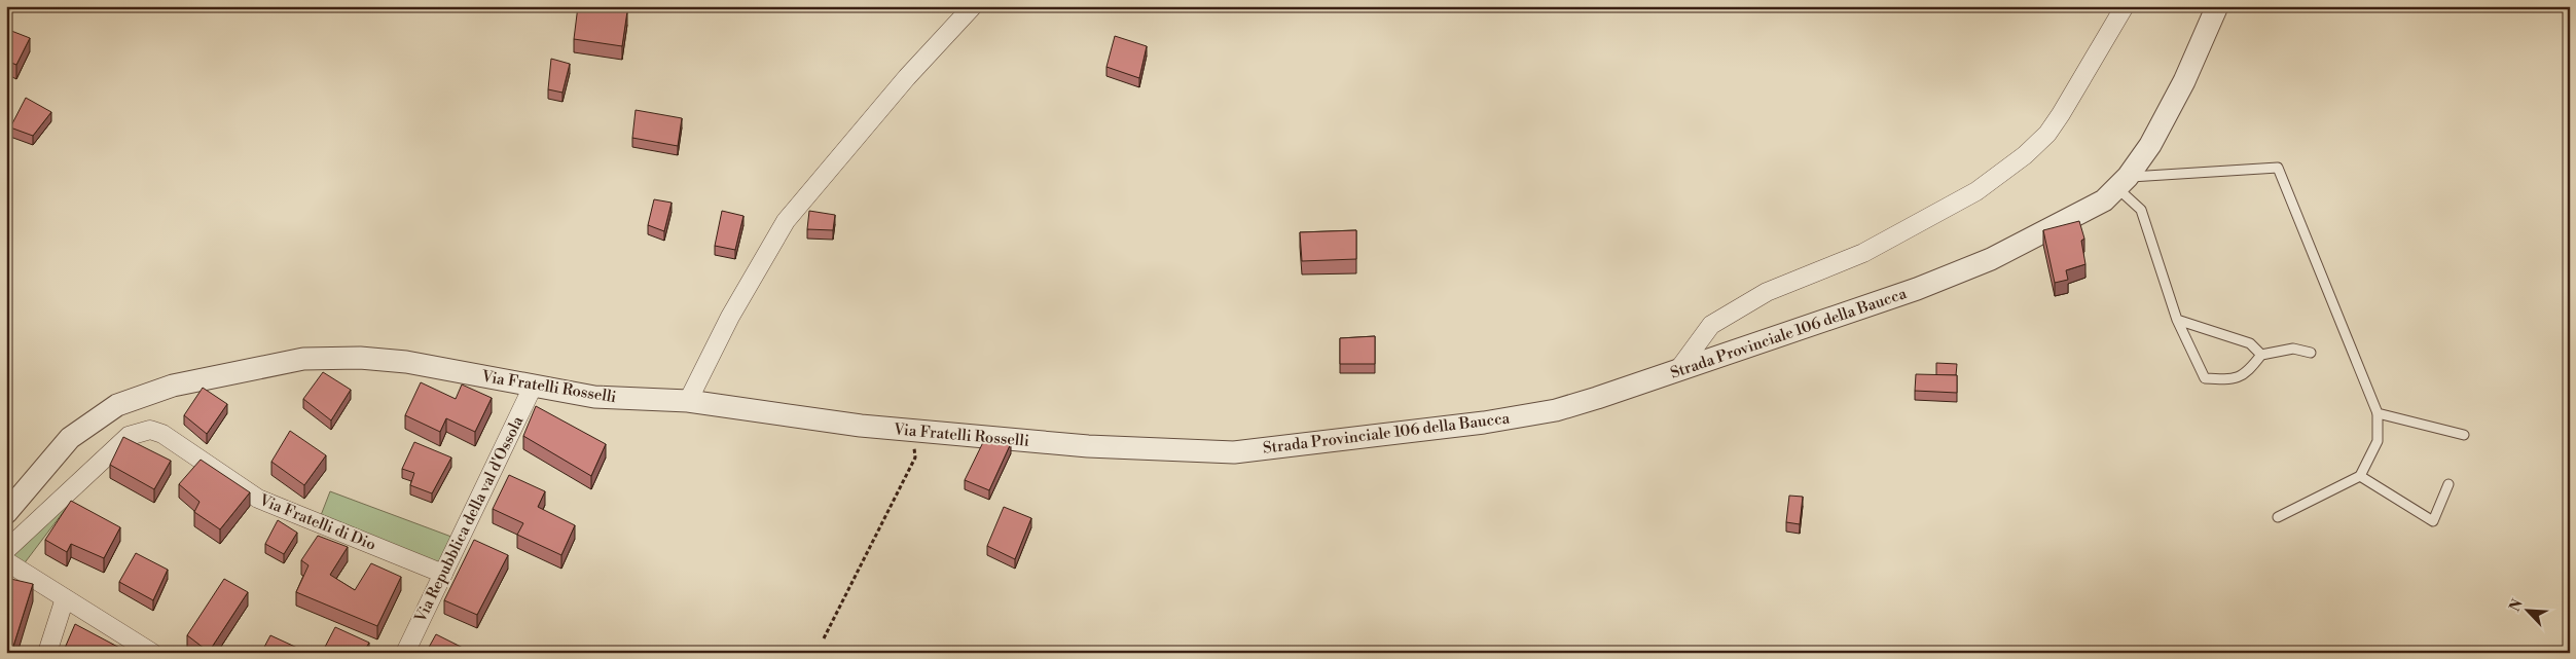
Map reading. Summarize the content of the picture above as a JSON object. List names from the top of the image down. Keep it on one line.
{"streets":{"street":["Strada Provinciale 106 della Baucca","Via Fratelli Rosselli","Via Repubblica della val d'Ossola","Via Fratelli di Dio"]},"crossings":[["Strada Provinciale 106 della Baucca","Via Fratelli Rosselli"],["Via Fratelli Rosselli","Via Repubblica della val d'Ossola"],["Via Repubblica della val d'Ossola","Via Fratelli di Dio"]],"north":"top left"}
